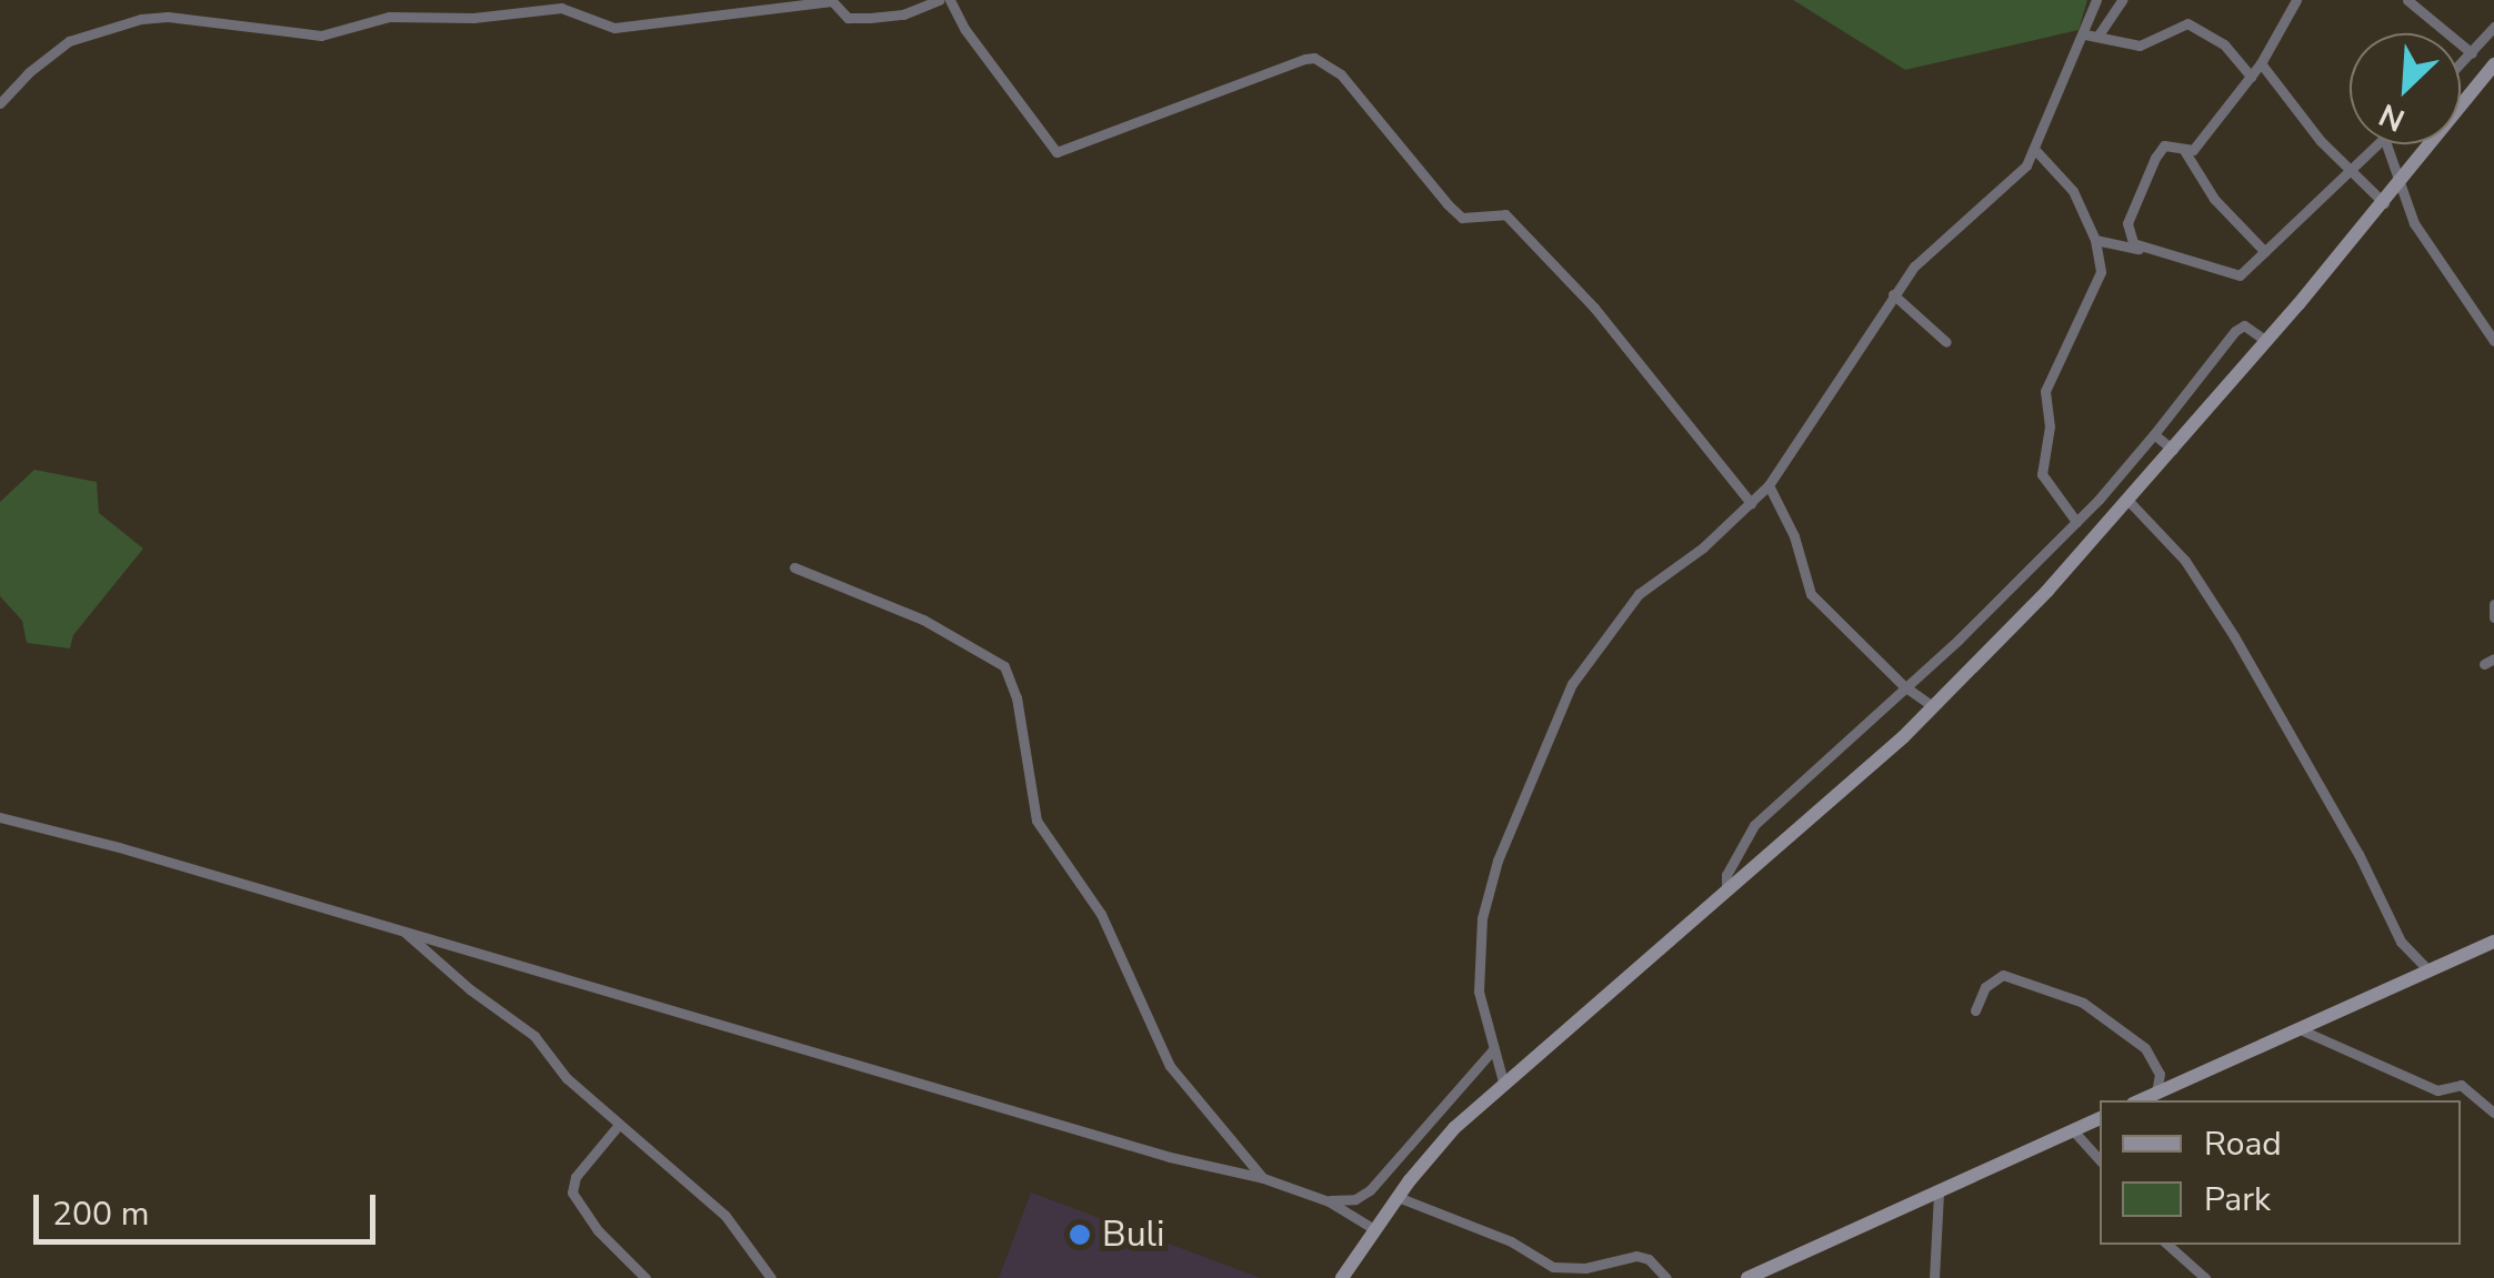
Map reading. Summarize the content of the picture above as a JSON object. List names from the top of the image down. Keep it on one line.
{"places":["Buli"],"legend":["Road","Park"],"scale_bar":"200 m","north":"bottom left"}
